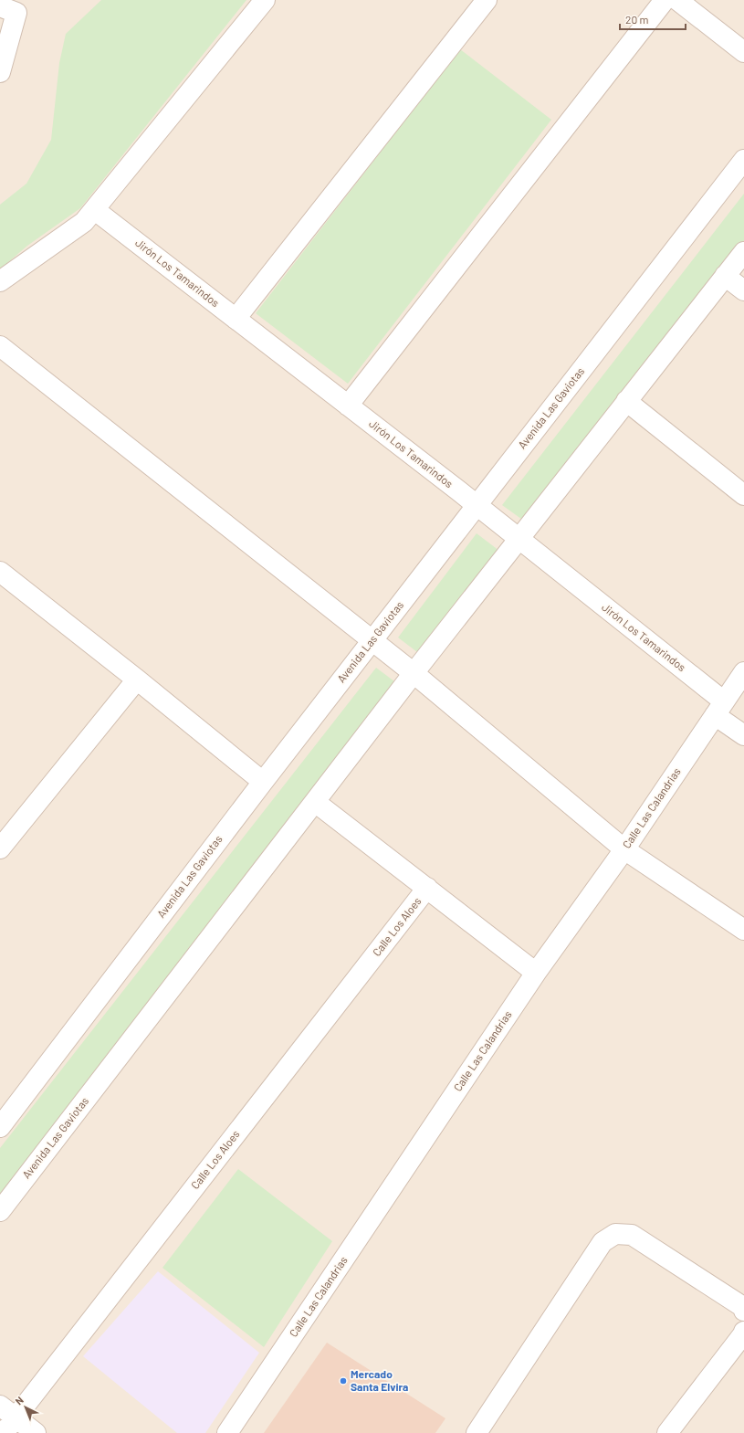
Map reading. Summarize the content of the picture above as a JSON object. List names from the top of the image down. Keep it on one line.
{"streets":{"street":["Jirón Los Tamarindos","Avenida Las Gaviotas","Calle Las Calandrias","Calle Los Aloes"]},"crossings":[["Jirón Los Tamarindos","Avenida Las Gaviotas"],["Jirón Los Tamarindos","Calle Las Calandrias"]],"places":["Mercado Santa Elvira"],"scale_bar":"20 m","north":"top left"}
